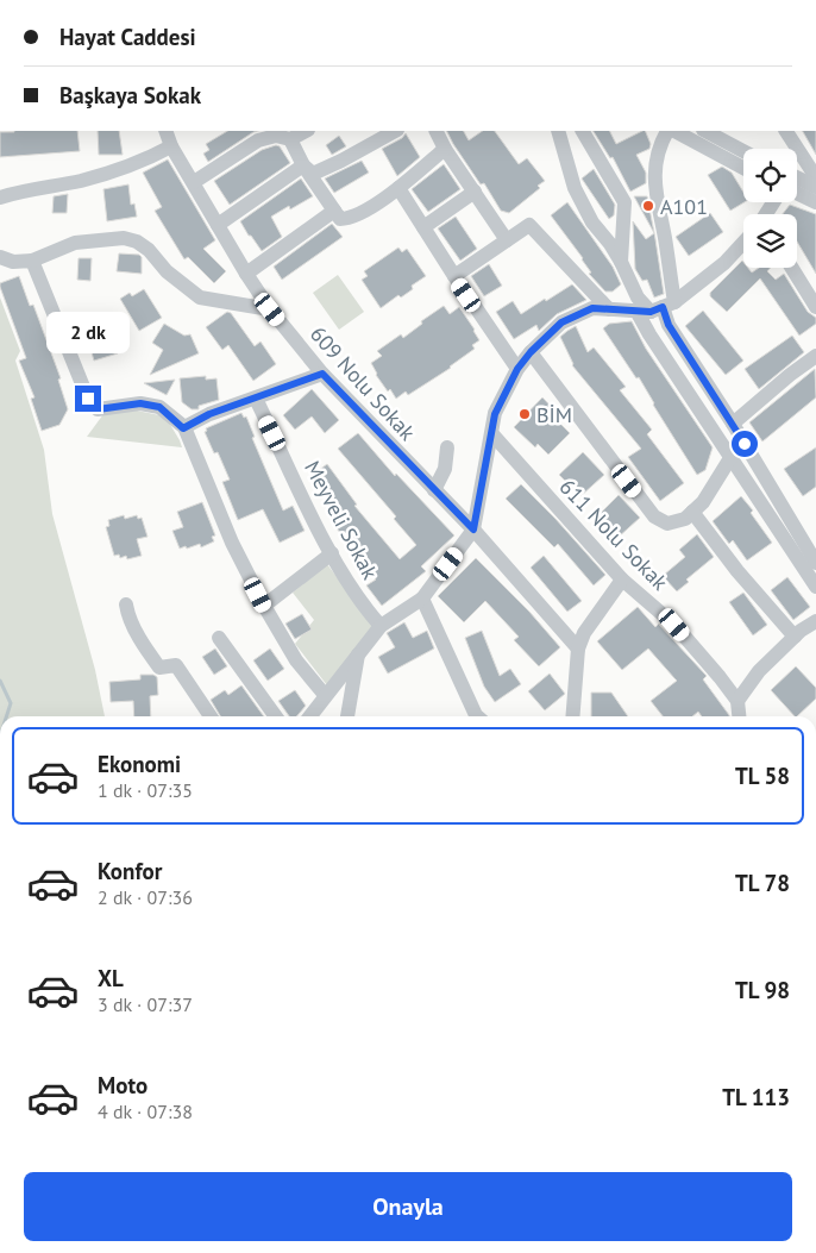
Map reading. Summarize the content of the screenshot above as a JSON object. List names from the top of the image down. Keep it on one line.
{"streets":{"street":["609 Nolu Sokak","Meyveli Sokak","611 Nolu Sokak"]},"places":["A101","BİM"],"page":{"banner":["Hayat Caddesi","Başkaya Sokak"],"bubble":"2 dk","list":[{"name":"Ekonomi","note":"1 dk · 07:35","value":"TL 58"},{"name":"Konfor","note":"2 dk · 07:36","value":"TL 78"},{"name":"XL","note":"3 dk · 07:37","value":"TL 98"},{"name":"Moto","note":"4 dk · 07:38","value":"TL 113"}],"buttons":"Onayla"}}
